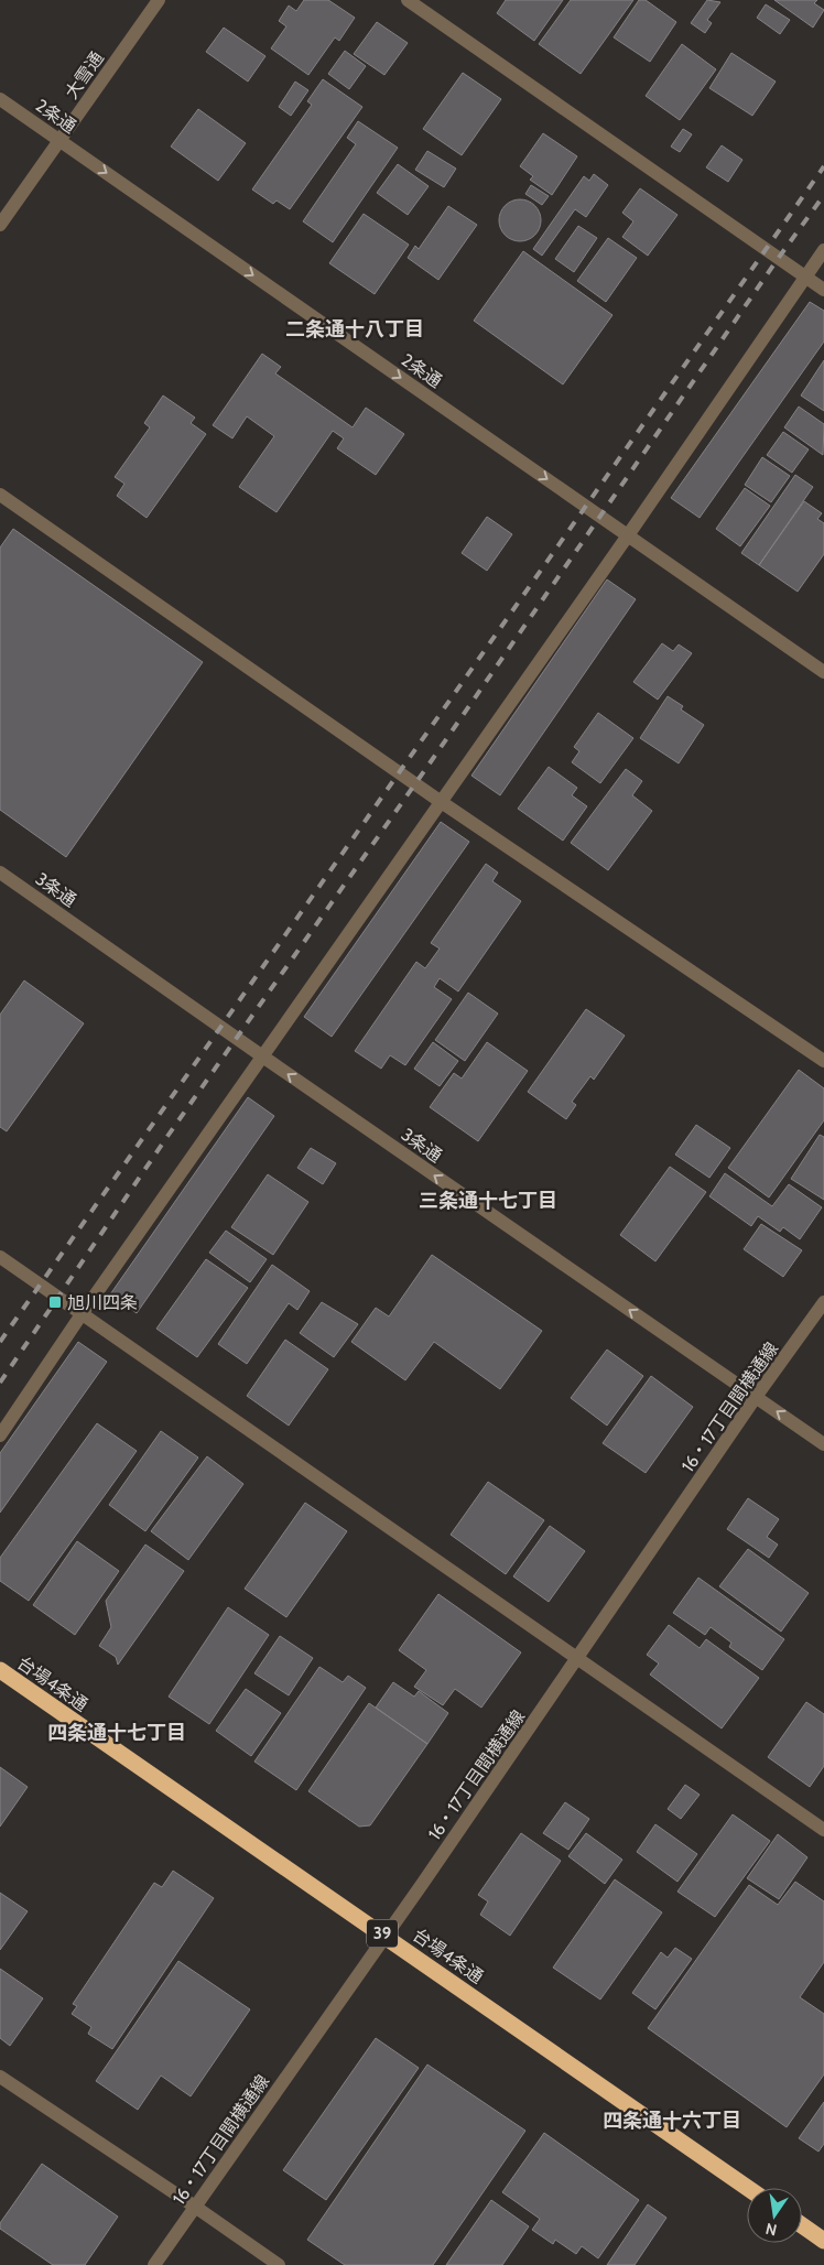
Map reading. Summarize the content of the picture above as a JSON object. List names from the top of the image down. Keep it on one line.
{"streets":{"highway":["台場4条通","39"],"street":["大雪通","2条通","3条通","16・17丁目間横通線"]},"crossings":[["大雪通","2条通"],["3条通","16・17丁目間横通線"],["16・17丁目間横通線","台場4条通"]],"one_way":["2条通","3条通"],"districts":["二条通十八丁目","三条通十七丁目","四条通十七丁目","四条通十六丁目"],"places":{"transit":["旭川四条"]},"north":"bottom"}
